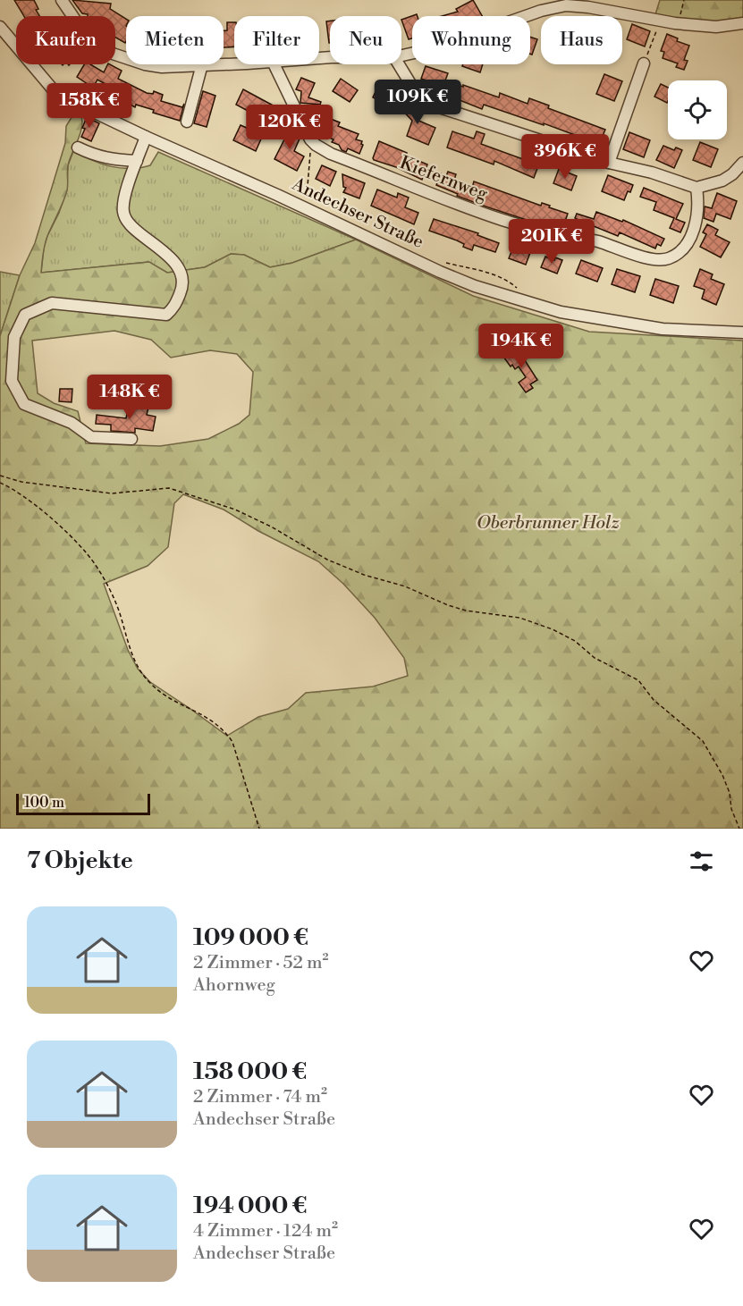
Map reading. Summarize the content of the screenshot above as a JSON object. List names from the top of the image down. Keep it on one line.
{"streets":{"street":["Kiefernweg","Andechser Straße"]},"parks":["Oberbrunner Holz"],"scale_bar":"100 m","page":{"chip":["Kaufen","Mieten","Filter","Neu","Wohnung","Haus"],"price":["109K €","158K €","120K €","396K €","201K €","194K €","148K €"],"scale":"100 m","heading":"7 Objekte","list":[{"name":"109 000 €","note":"2 Zimmer · 52 m² · Ahornweg"},{"name":"158 000 €","note":"2 Zimmer · 74 m² · Andechser Straße"},{"name":"194 000 €","note":"4 Zimmer · 124 m² · Andechser Straße"}]}}
